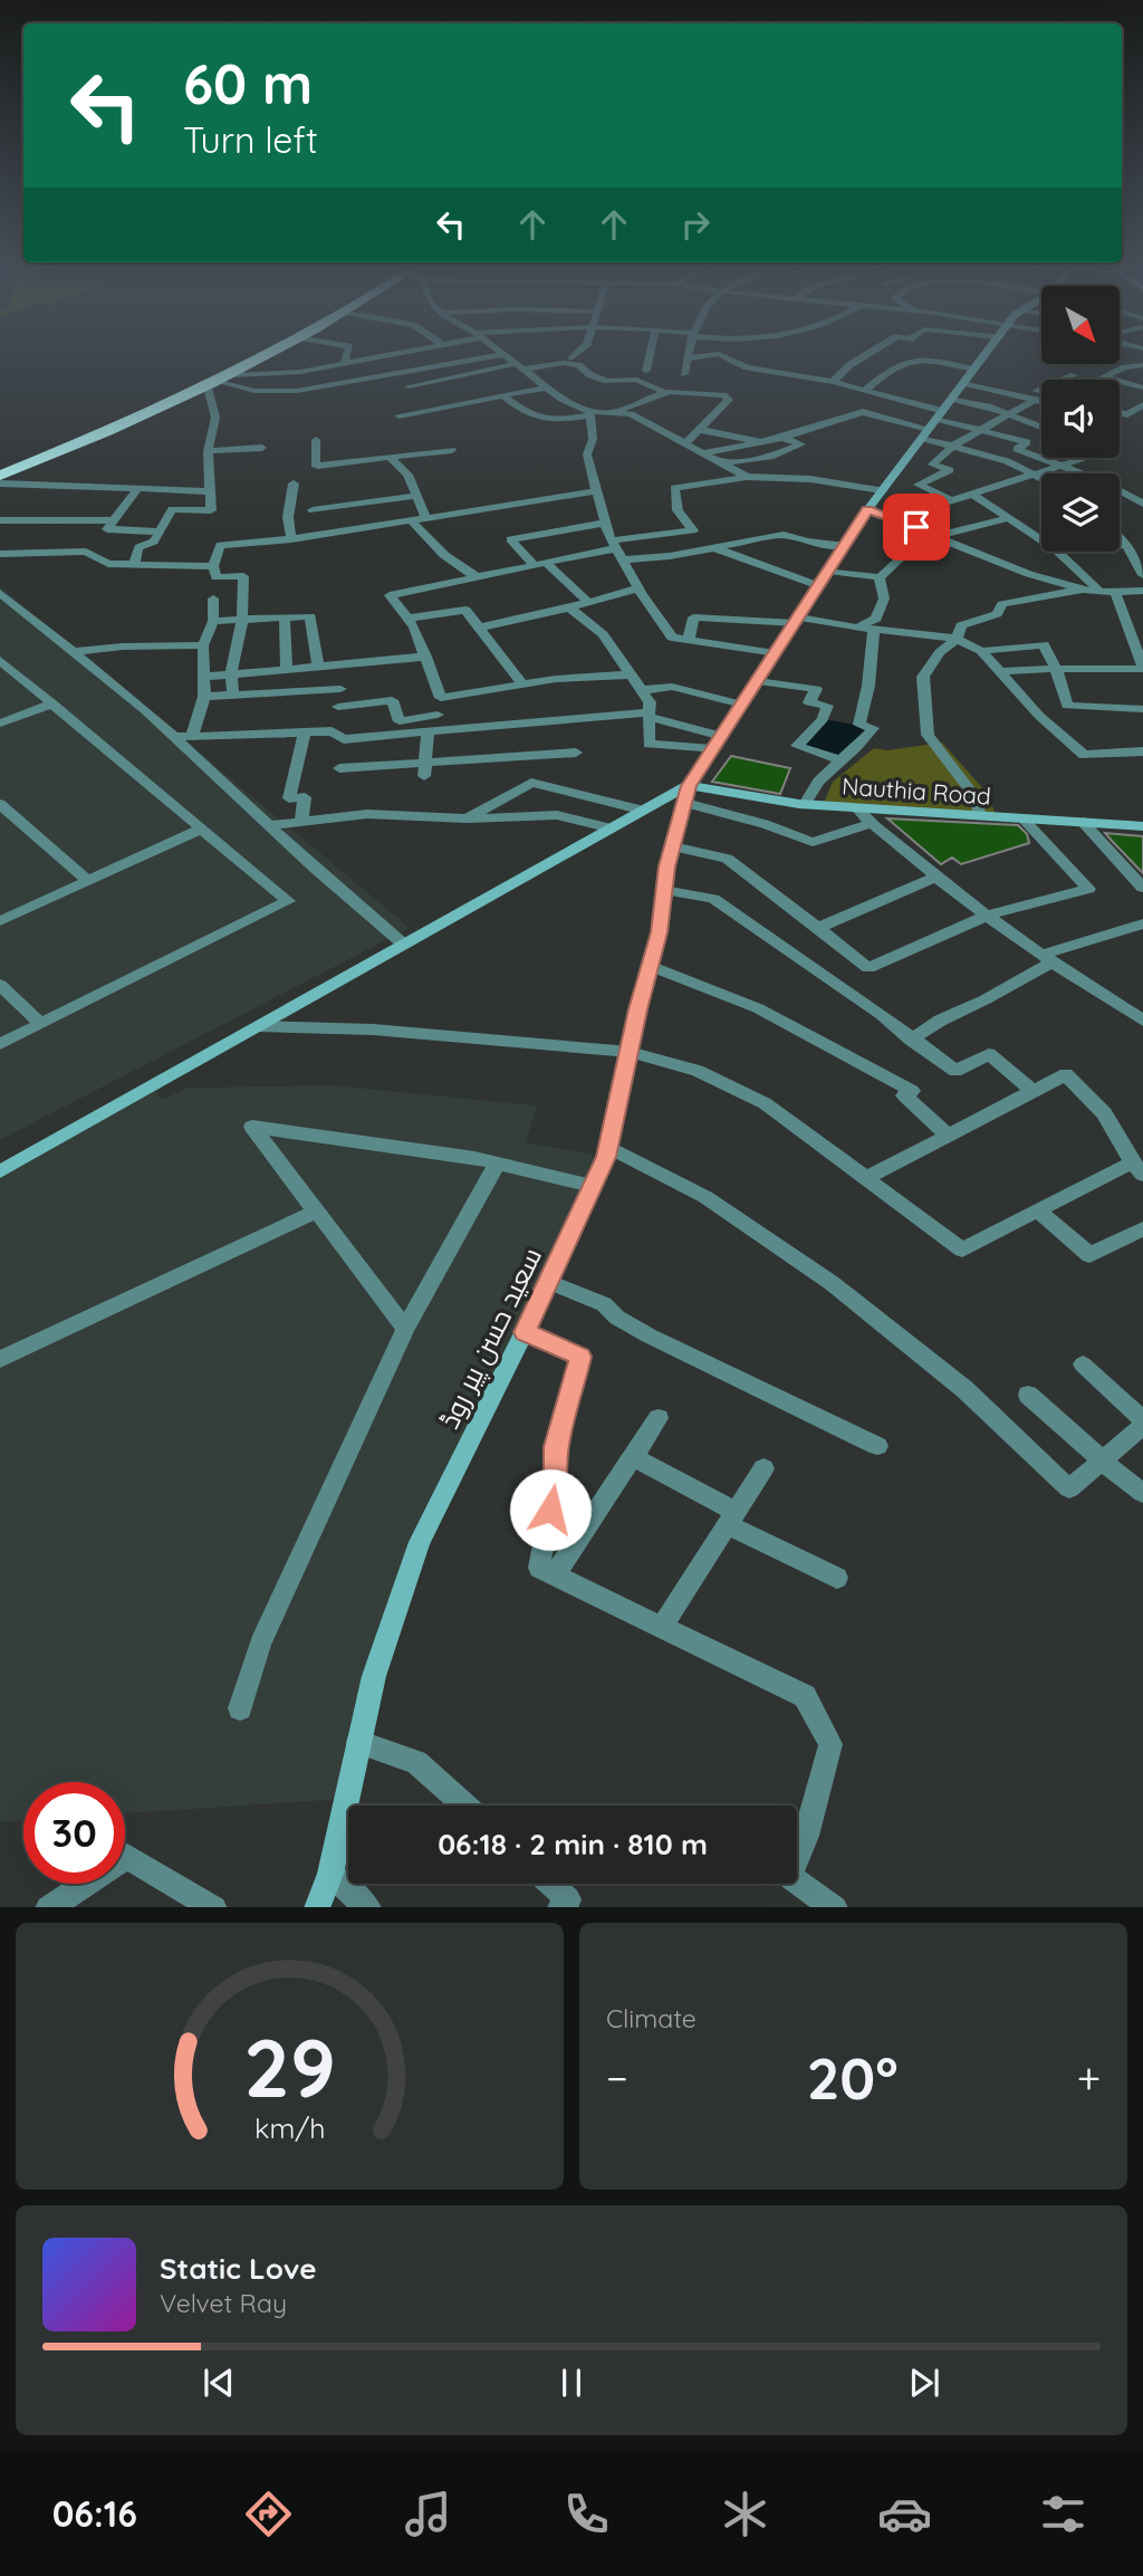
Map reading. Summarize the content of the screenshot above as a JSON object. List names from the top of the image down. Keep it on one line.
{"streets":{"street":["Nauthia Road","سعید حسن پیر روڈ"]},"crossings":[["Nauthia Road","سعید حسن پیر روڈ"]],"north":"bottom right","page":{"turn":["60 m","Turn left"],"limit":"30","trip":"06:18 · 2 min · 810 m","tile":"Climate","heat":["−","20°","+"],"song":["Static Love","Velvet Ray"],"tabs":"06:16","gauge":["29","km/h"]}}
